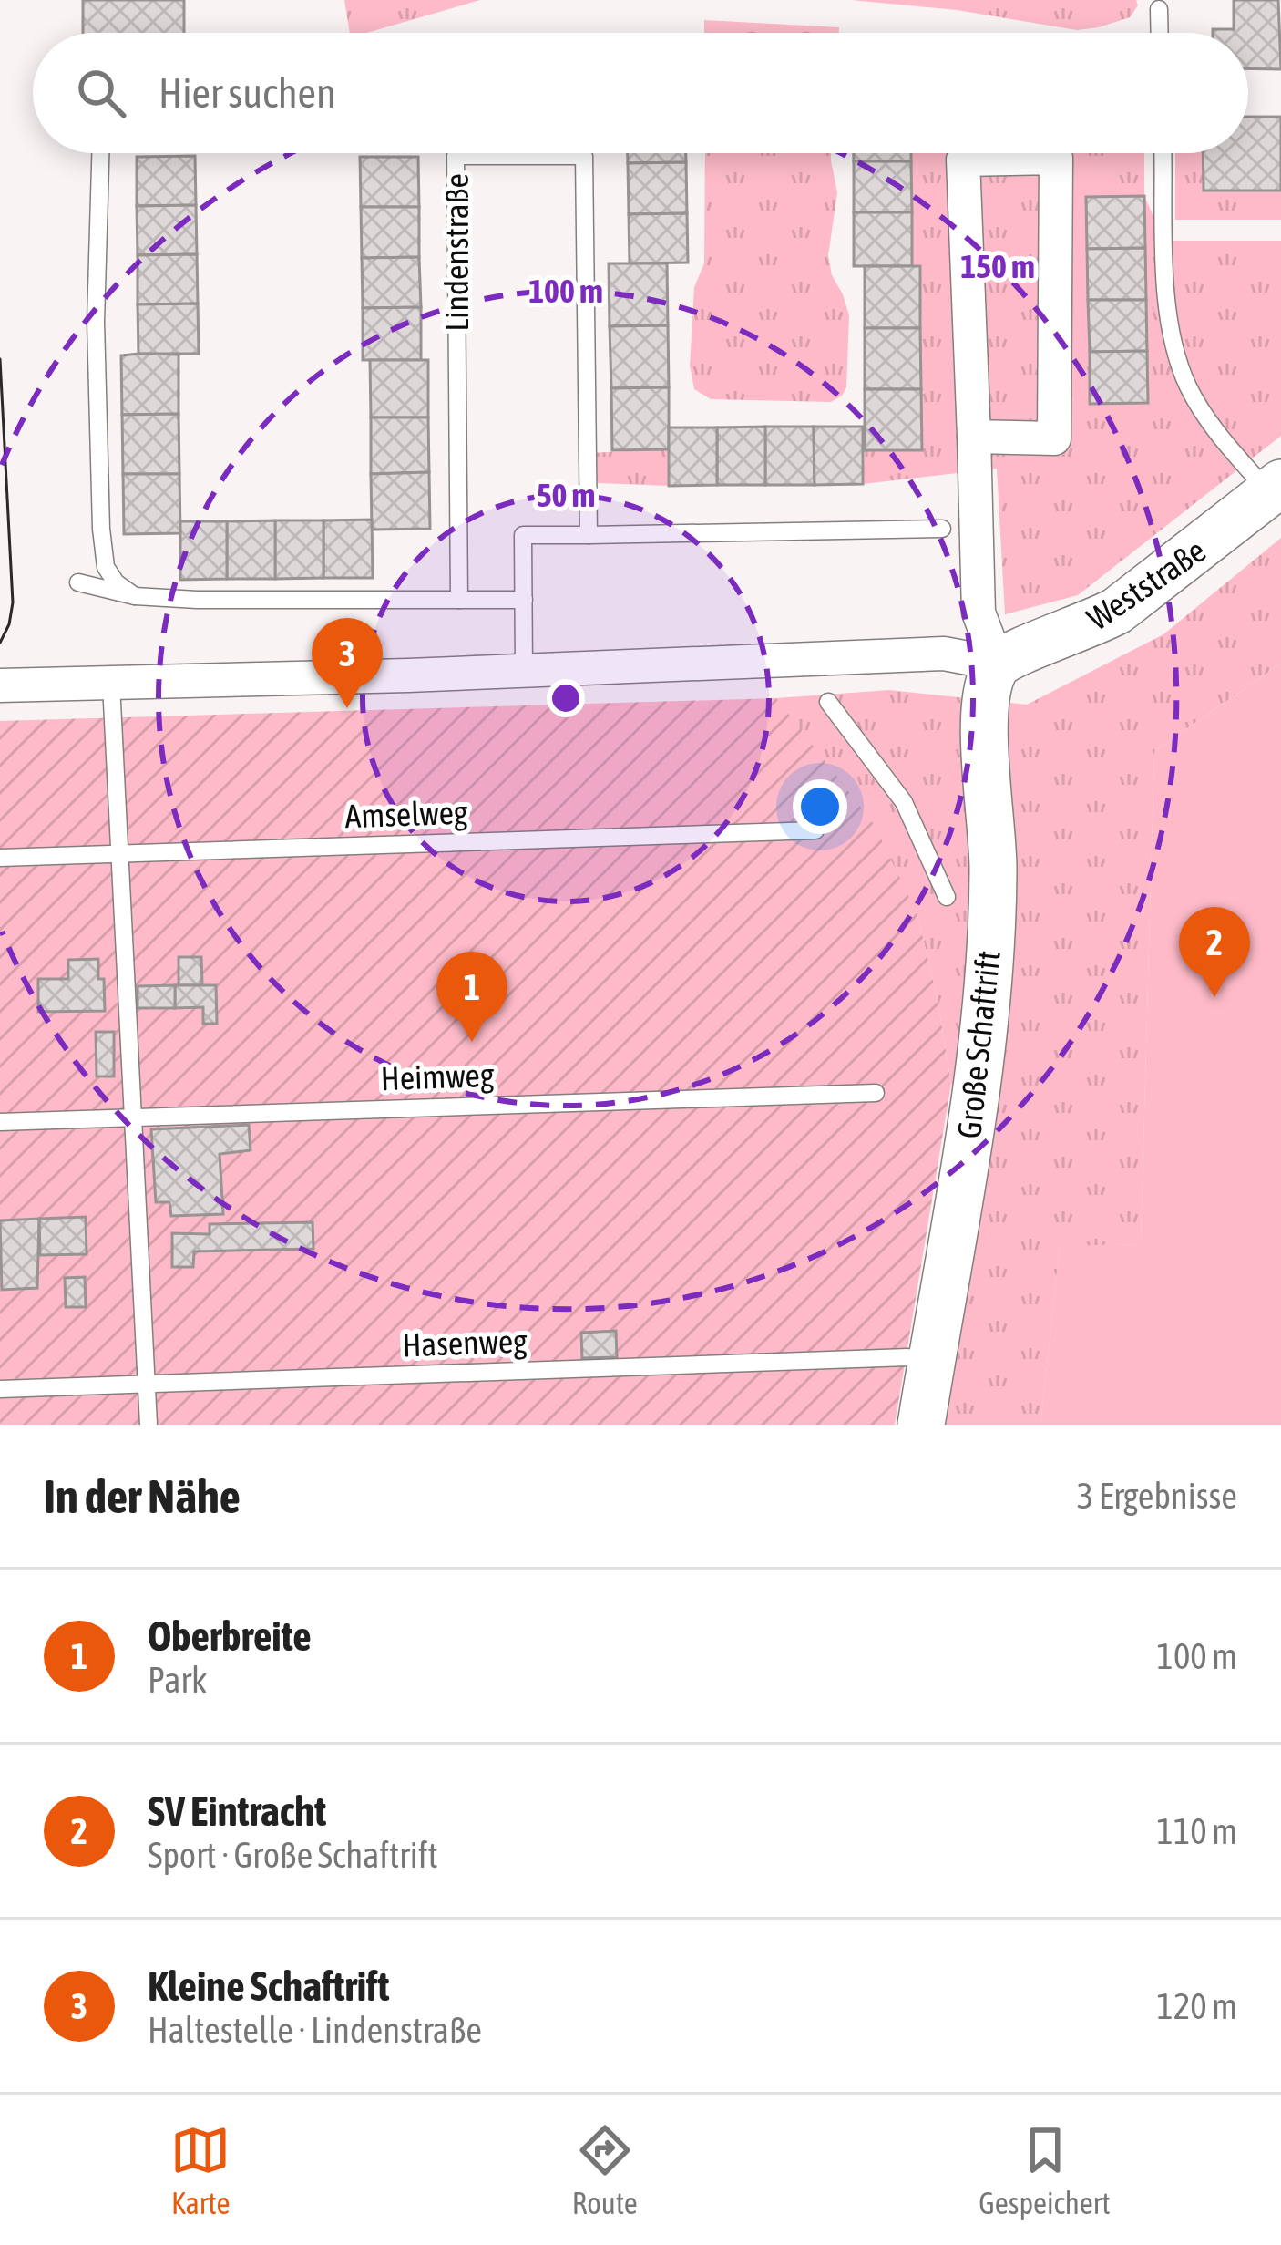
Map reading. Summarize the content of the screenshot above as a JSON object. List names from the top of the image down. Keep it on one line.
{"streets":{"street":["Weststraße","Große Schaftrift"],"lane":["Lindenstraße","Amselweg","Heimweg","Hasenweg"]},"crossings":[["Weststraße","Große Schaftrift"],["Große Schaftrift","Hasenweg"]],"page":{"search":"Hier suchen","pins":["3","2","1"],"heading":["In der Nähe","3 Ergebnisse"],"list":[{"mark":"1","name":"Oberbreite","note":"Park","value":"100 m"},{"mark":"2","name":"SV Eintracht","note":"Sport · Große Schaftrift","value":"110 m"},{"mark":"3","name":"Kleine Schaftrift","note":"Haltestelle · Lindenstraße","value":"120 m"}],"nav":["Karte","Route","Gespeichert"]},"rings":["150 m","100 m","50 m"]}
